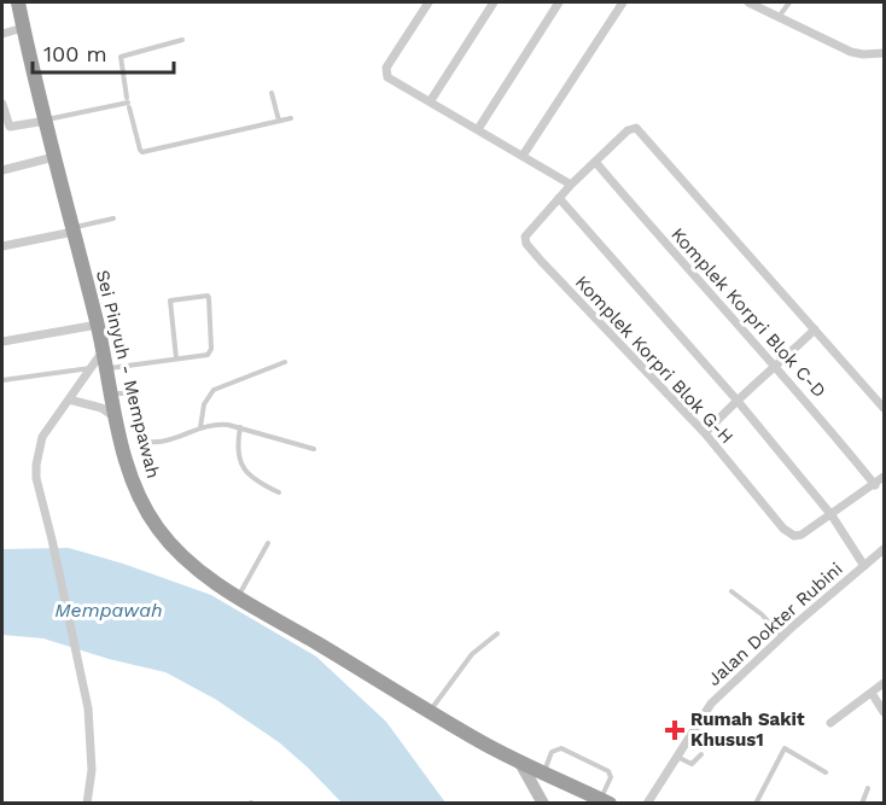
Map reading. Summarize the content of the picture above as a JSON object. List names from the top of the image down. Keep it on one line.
{"streets":{"highway":["Sei Pinyuh - Mempawah"],"street":["Komplek Korpri Blok C-D","Komplek Korpri Blok G-H","Jalan Dokter Rubini"]},"water":["Mempawah"],"places":{"health":["Rumah Sakit Khusus1"]},"scale_bar":"100 m"}
